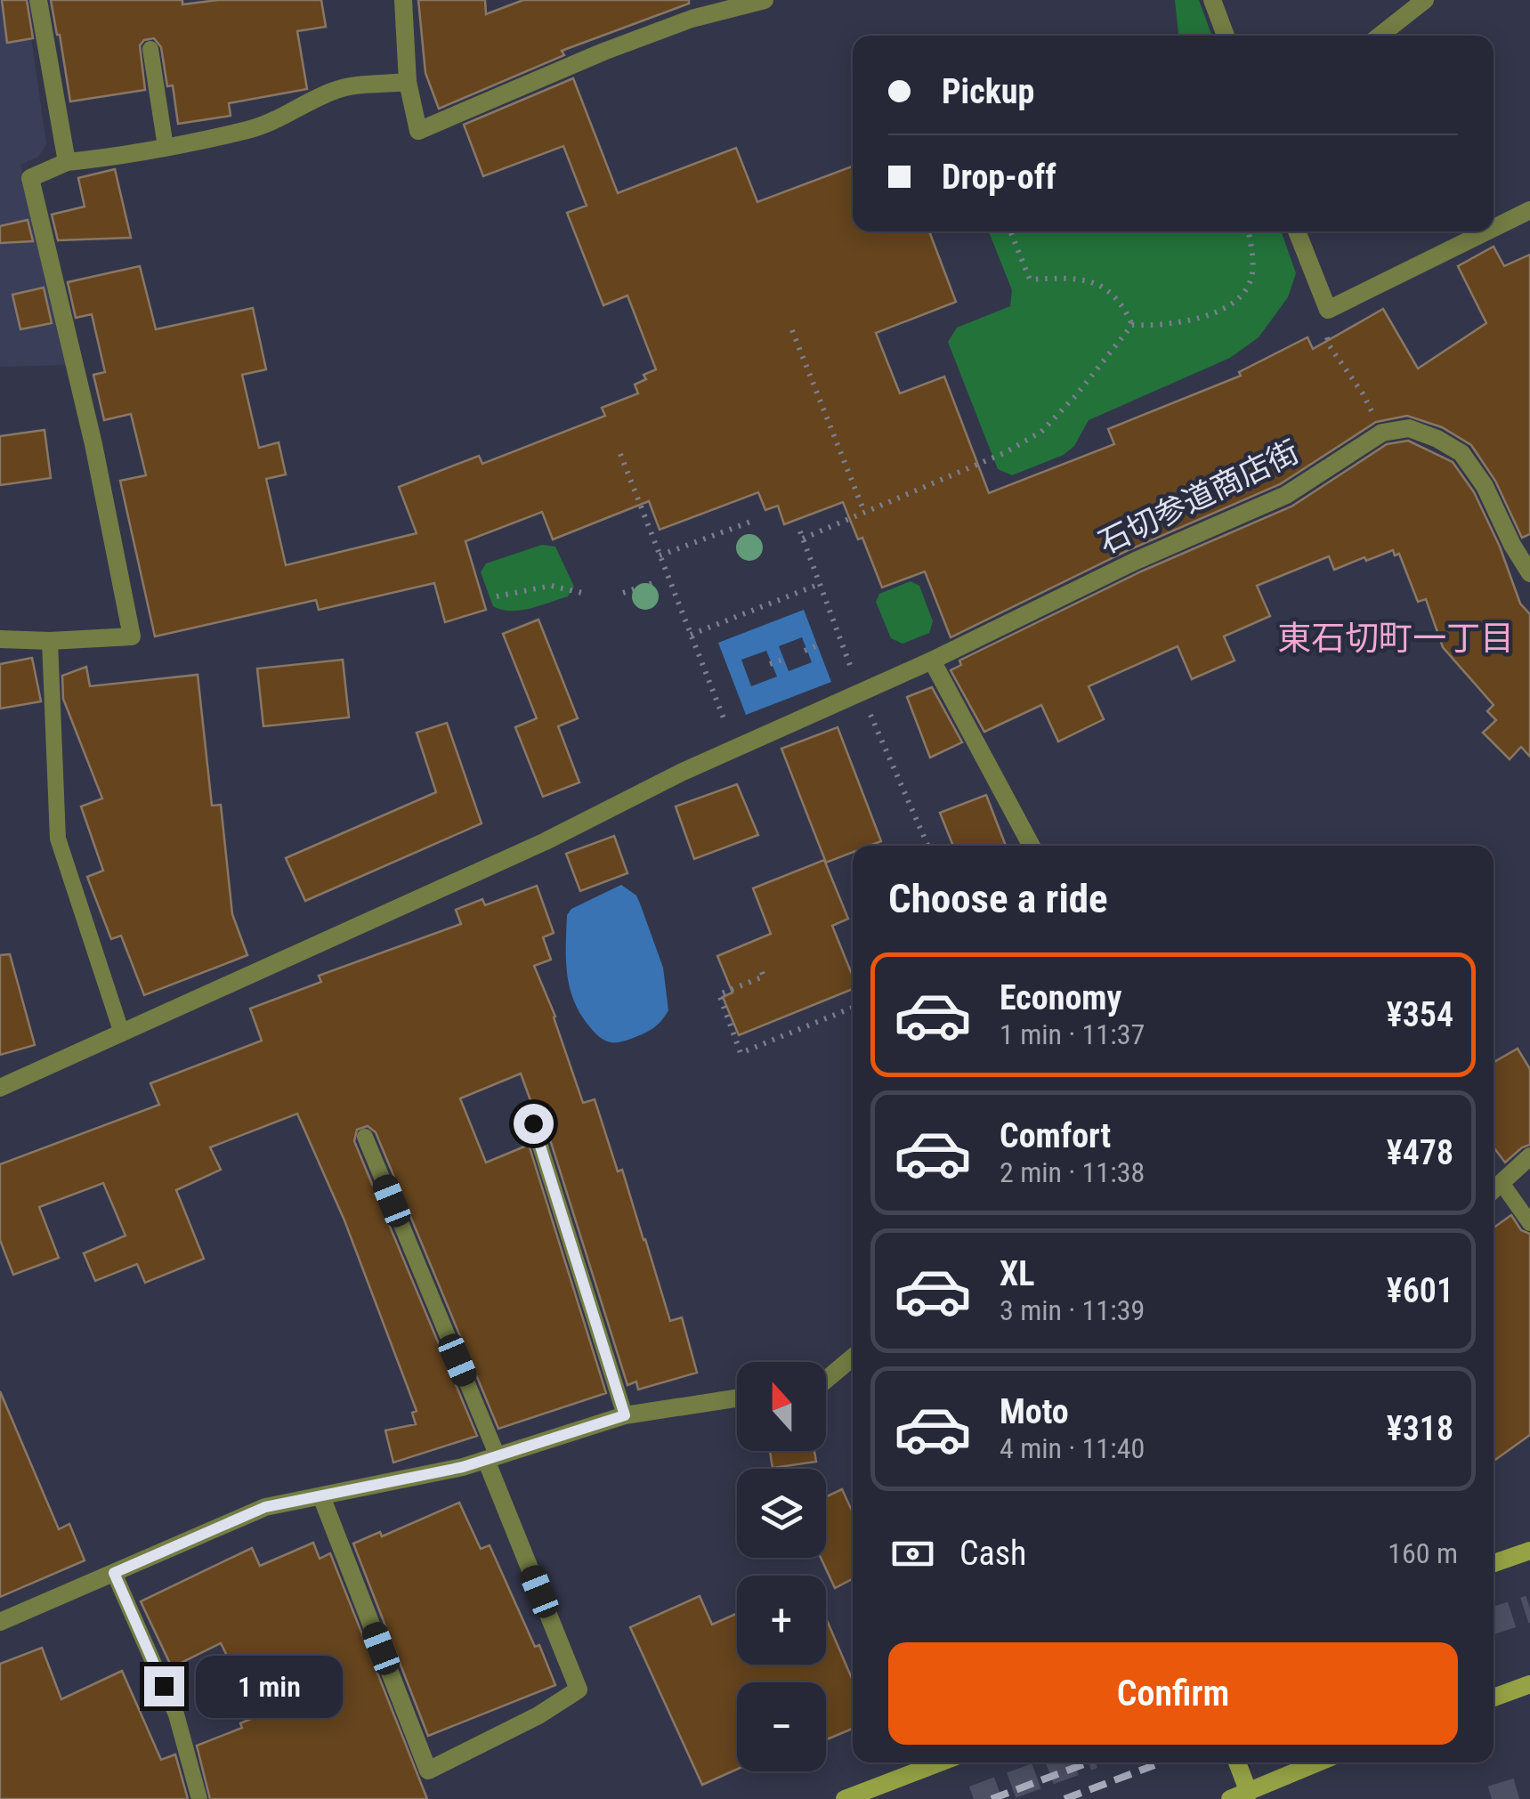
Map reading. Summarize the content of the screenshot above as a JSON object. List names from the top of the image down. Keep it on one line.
{"streets":{"street":["石切参道商店街"]},"districts":["東石切町一丁目"],"north":"top","page":{"banner":["Pickup","Drop-off"],"heading":"Choose a ride","list":[{"name":"Economy","note":"1 min · 11:37","value":"¥354"},{"name":"Comfort","note":"2 min · 11:38","value":"¥478"},{"name":"XL","note":"3 min · 11:39","value":"¥601"},{"name":"Moto","note":"4 min · 11:40","value":"¥318"}],"map_buttons":["+","−"],"pay":["Cash","160 m"],"buttons":"Confirm","bubble":"1 min"}}
